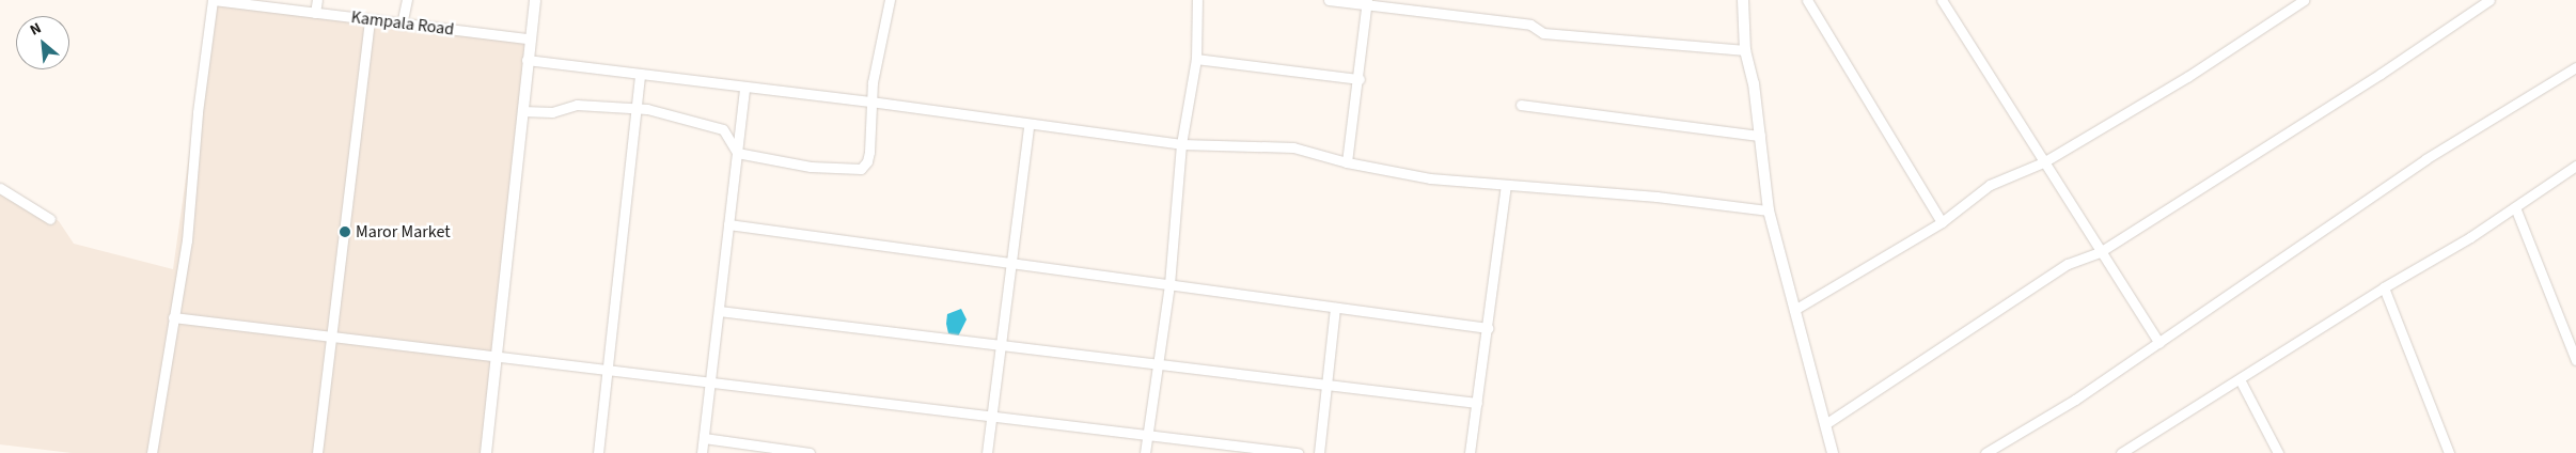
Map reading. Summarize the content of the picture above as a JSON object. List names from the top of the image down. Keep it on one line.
{"streets":{"street":["Kampala Road"]},"places":["Maror Market"],"north":"top left"}
